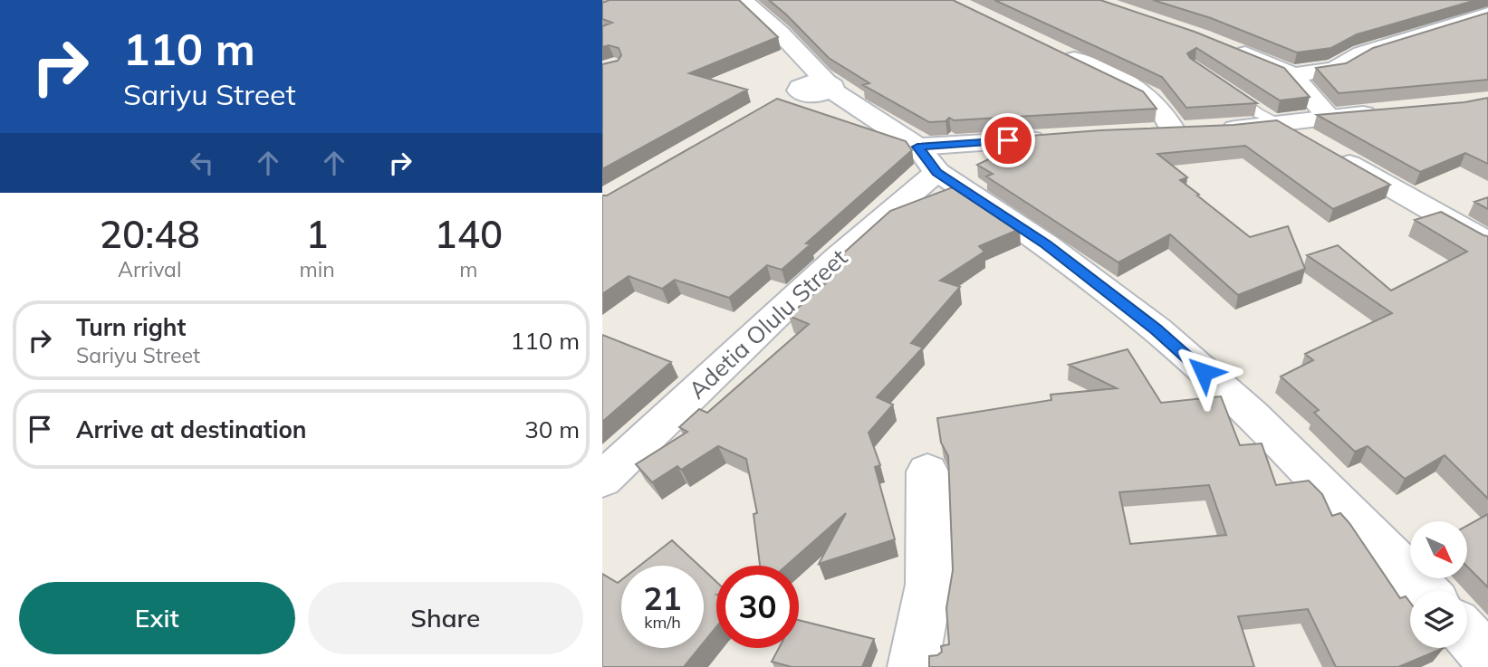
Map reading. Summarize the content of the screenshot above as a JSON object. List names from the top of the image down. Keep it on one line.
{"streets":{"street":["Adetia Olulu Street"]},"north":"bottom right","page":{"turn":["110 m","Sariyu Street"],"eta":["20:48","Arrival","1","min","140","m"],"list":[{"name":"Turn right","note":"Sariyu Street","value":"110 m"},{"name":"Arrive at destination","value":"30 m"}],"speed":"21 km/h","limit":"30","buttons":["Exit","Share"]}}
